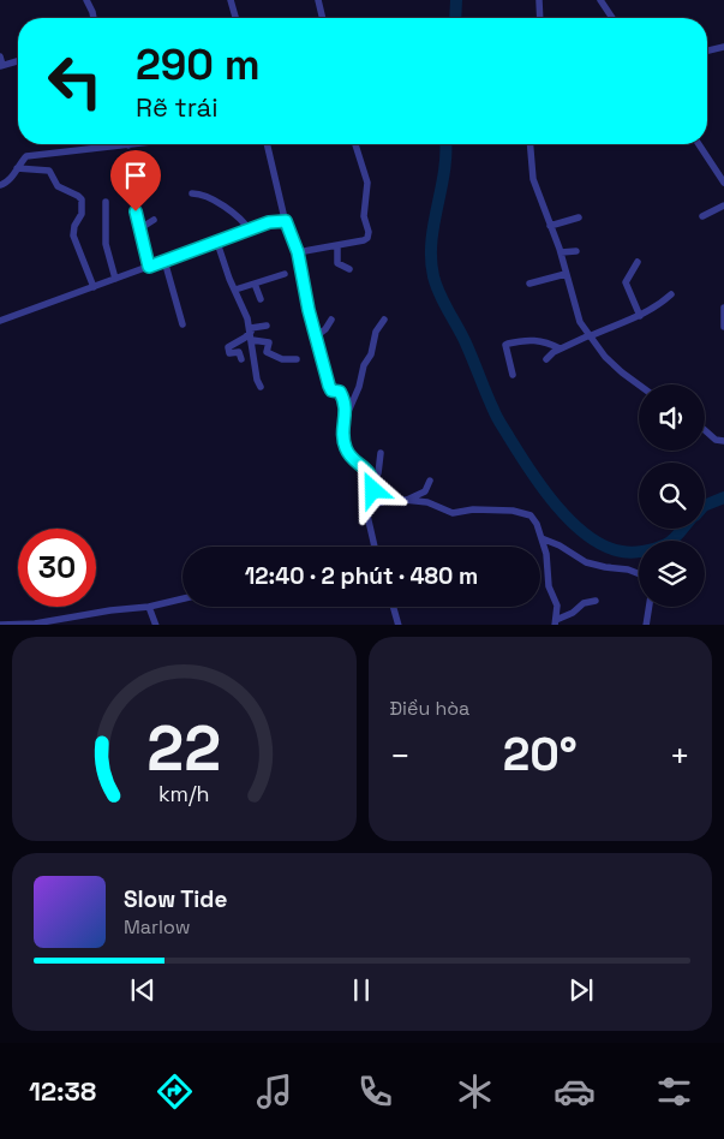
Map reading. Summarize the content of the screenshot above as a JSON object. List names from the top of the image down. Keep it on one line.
{"page":{"turn":["290 m","Rẽ trái"],"limit":"30","trip":"12:40 · 2 phút · 480 m","tile":"Điều hòa","heat":["−","20°","+"],"song":["Slow Tide","Marlow"],"tabs":"12:38","gauge":["22","km/h"]}}
